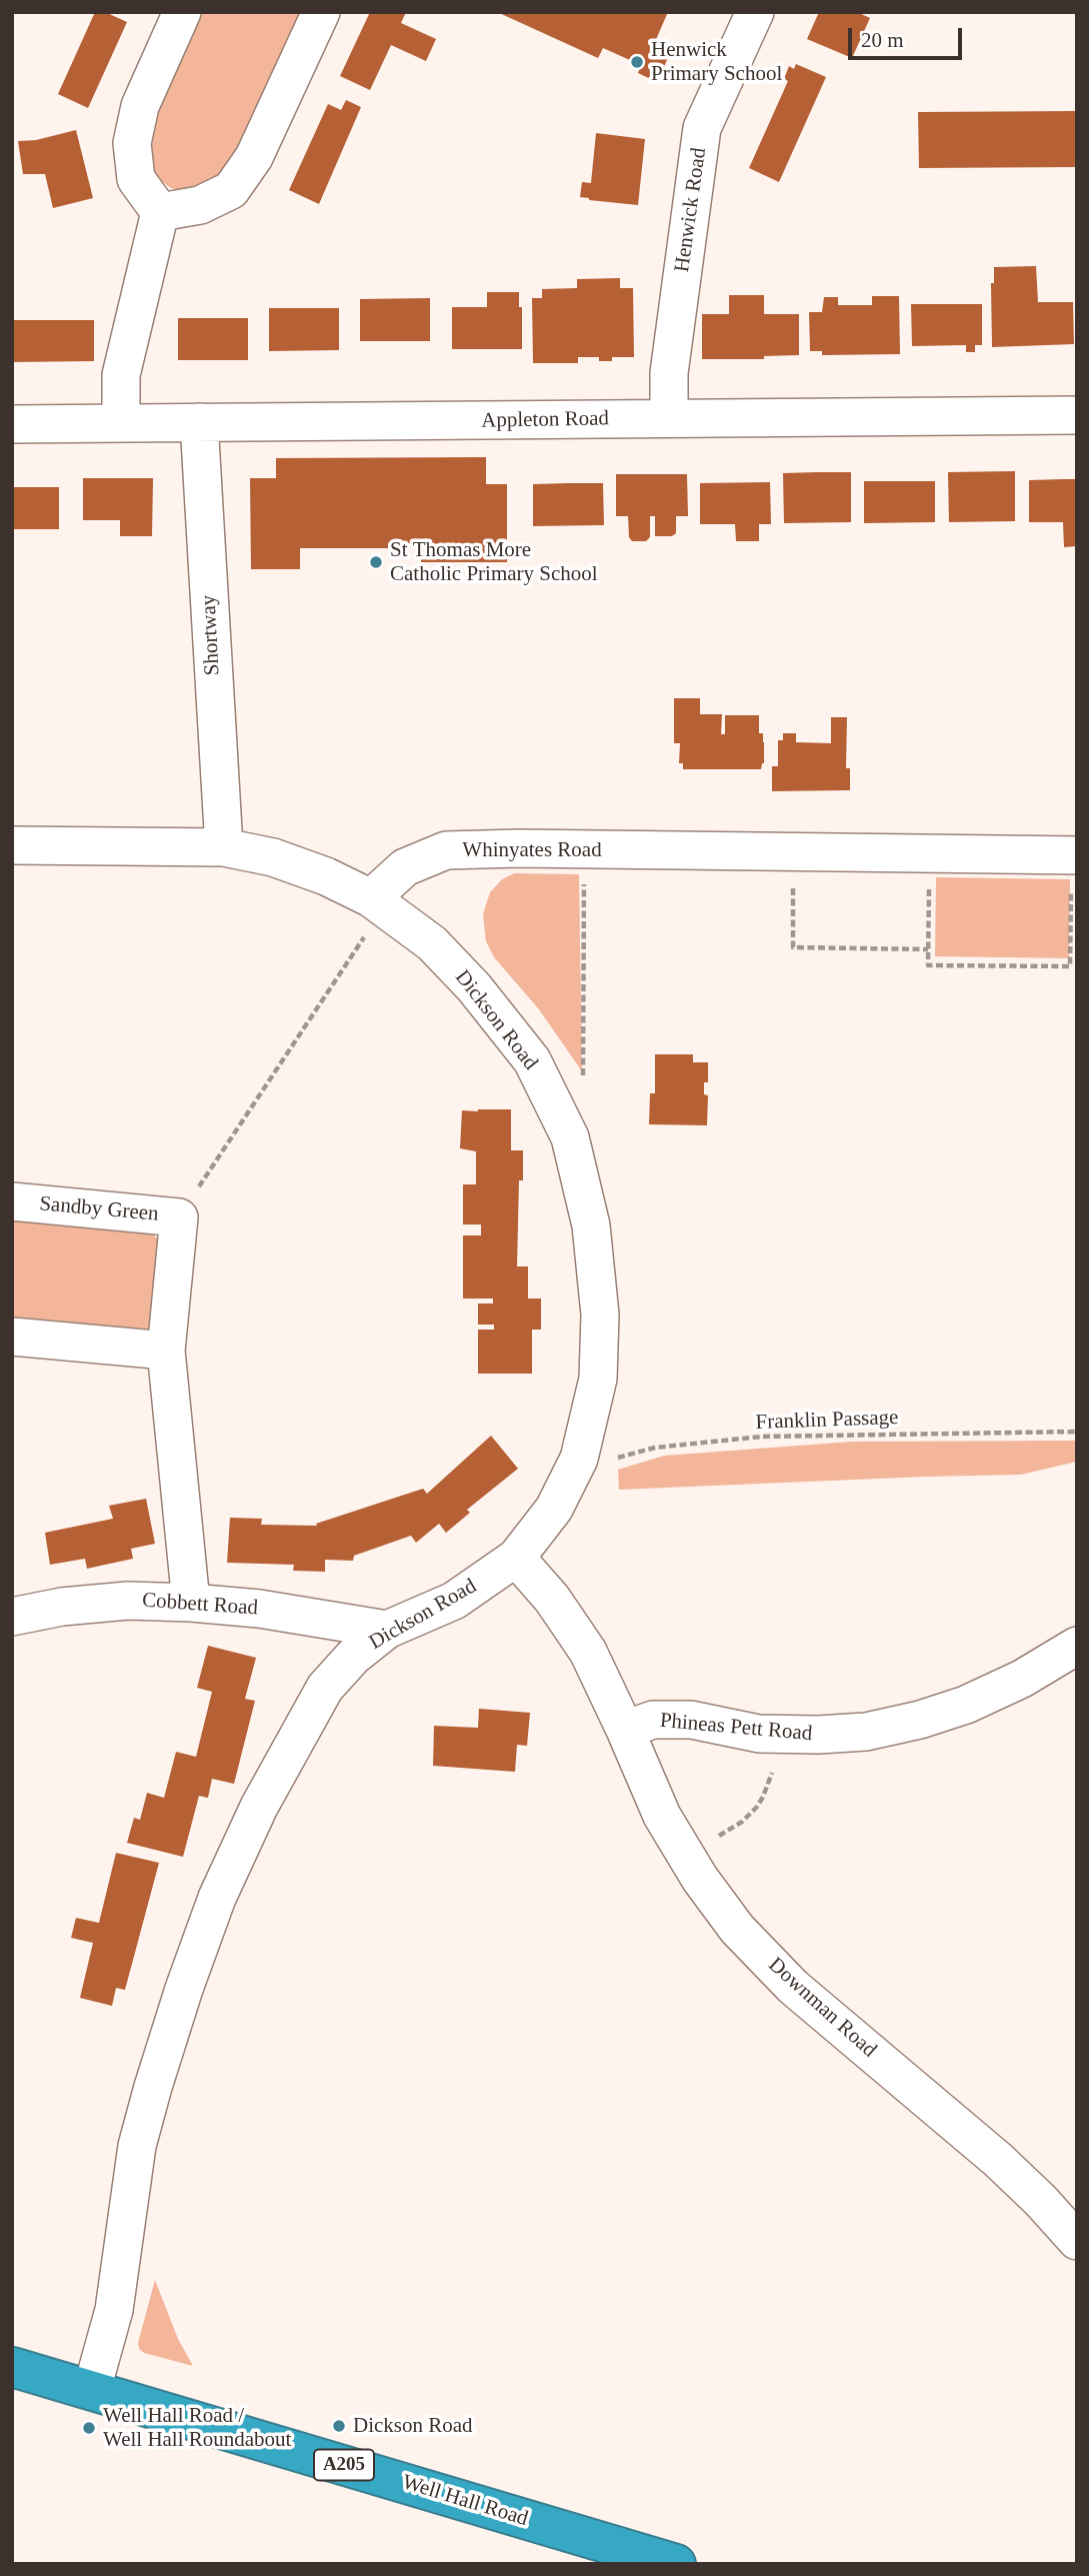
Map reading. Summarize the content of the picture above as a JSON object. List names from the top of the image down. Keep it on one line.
{"streets":{"highway":["A205","Well Hall Road"],"street":["Henwick Road","Appleton Road","Shortway","Whinyates Road","Dickson Road","Sandby Green","Cobbett Road","Phineas Pett Road","Downman Road"],"path":["Franklin Passage"]},"crossings":[["Henwick Road","Appleton Road"],["Appleton Road","Shortway"],["Whinyates Road","Dickson Road"],["Dickson Road","Franklin Passage"],["Dickson Road","Cobbett Road"],["Dickson Road","Well Hall Road"],["Sandby Green","Cobbett Road"],["Phineas Pett Road","Downman Road"]],"places":["Henwick Primary School","St Thomas More Catholic Primary School","Dickson Road","Well Hall Road / Well Hall Roundabout"],"scale_bar":"20 m"}
